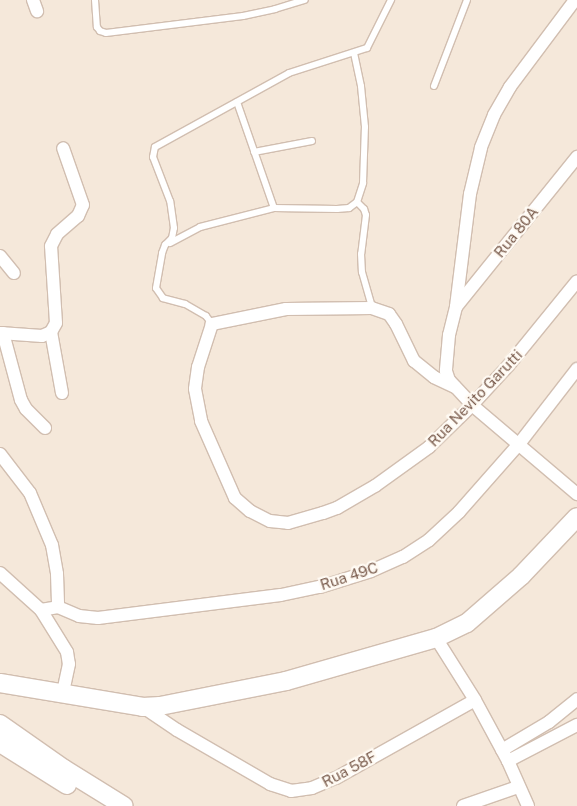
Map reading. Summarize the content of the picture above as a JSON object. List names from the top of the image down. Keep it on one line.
{"streets":{"street":["Rua 80A","Rua Nevito Garutti","Rua 49C","Rua 58F"]}}
